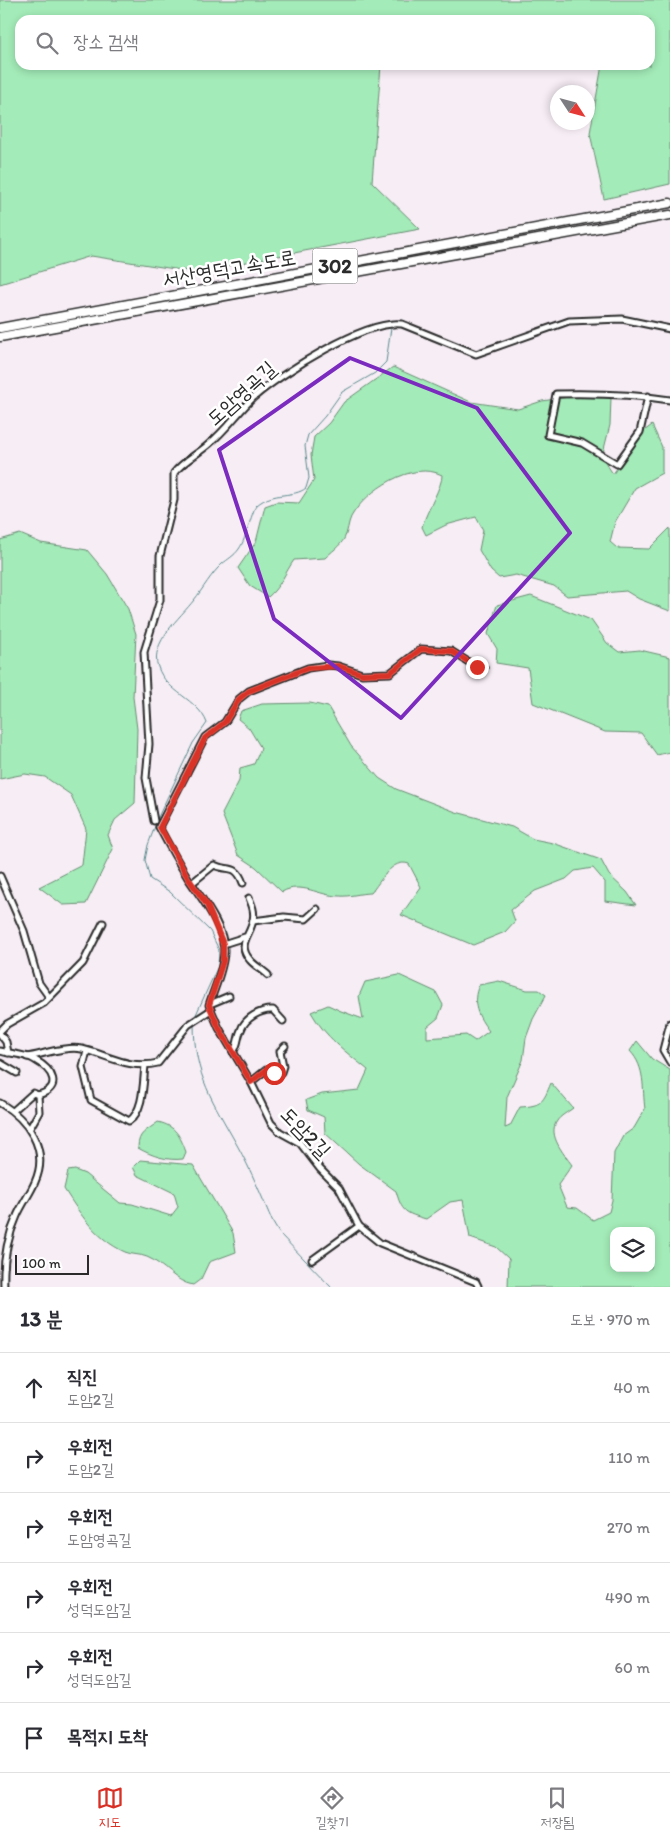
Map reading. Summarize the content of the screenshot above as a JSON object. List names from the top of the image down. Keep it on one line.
{"streets":{"highway":["302","서산영덕고속도로"],"street":["도암영곡길","도암2길"]},"scale_bar":"100 m","north":"bottom right","page":{"search":"장소 검색","scale":"100 m","heading":["13 분","도보 · 970 m"],"list":[["직진","도암2길","40 m"],["우회전","도암2길","110 m"],["우회전","도암영곡길","270 m"],["우회전","성덕도암길","490 m"],["우회전","성덕도암길","60 m"],"목적지 도착"],"nav":["지도","길찾기","저장됨"]}}
